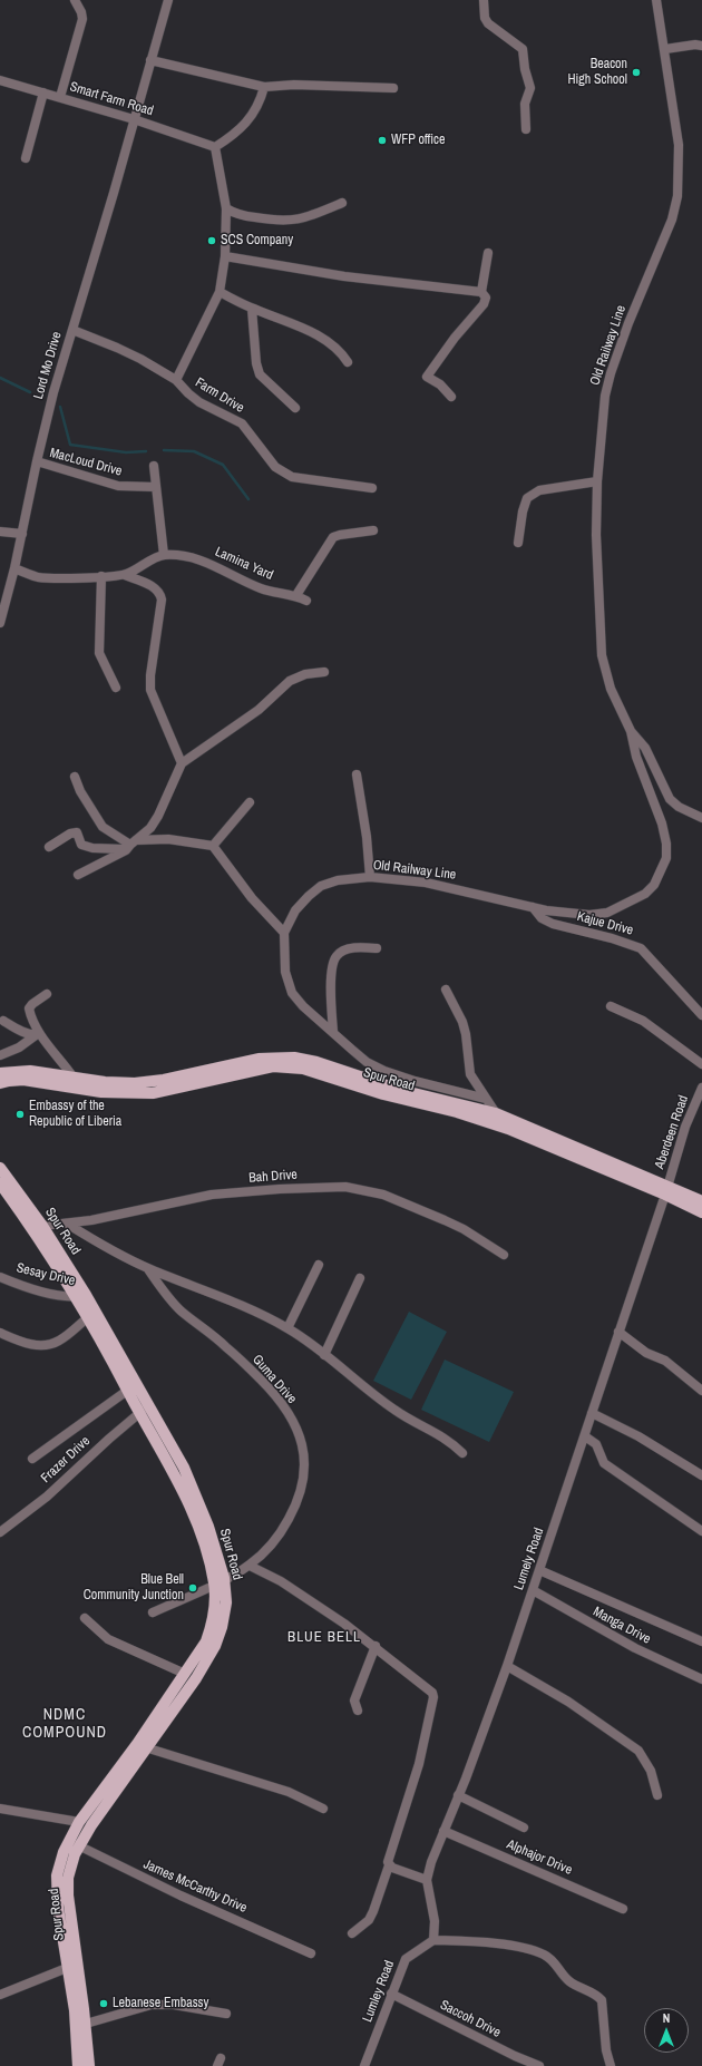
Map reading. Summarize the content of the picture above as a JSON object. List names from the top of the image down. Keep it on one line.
{"streets":{"main road":["Spur Road"],"street":["Smart Farm Road","Old Railway Line","Lord Mo Drive","Farm Drive","MacLoud Drive","Lamina Yard","Kajue Drive","Aberdeen Road","Bah Drive","Sesay Drive","Guma Drive","Frazer Drive","Lumely Road","Manga Drive","Alphajor Drive","James McCarthy Drive","Lumley Road","Saccoh Drive"]},"crossings":[["Smart Farm Road","Lord Mo Drive"],["Old Railway Line","Kajue Drive"],["Lord Mo Drive","Farm Drive"],["Lord Mo Drive","MacLoud Drive"],["Spur Road","Aberdeen Road"],["Spur Road","Bah Drive"],["Spur Road","Sesay Drive"],["Spur Road","Guma Drive"],["Spur Road","Frazer Drive"],["Spur Road","Lumely Road"],["Spur Road","James McCarthy Drive"],["Aberdeen Road","Lumely Road"],["Lumely Road","Manga Drive"],["Lumely Road","Alphajor Drive"],["Lumely Road","Lumley Road"],["Lumley Road","Saccoh Drive"]],"districts":["BLUE BELL","NDMC COMPOUND"],"places":["Beacon High School","WFP office","SCS Company","Embassy of the Republic of Liberia","Blue Bell Community Junction","Lebanese Embassy"],"north":"top"}
